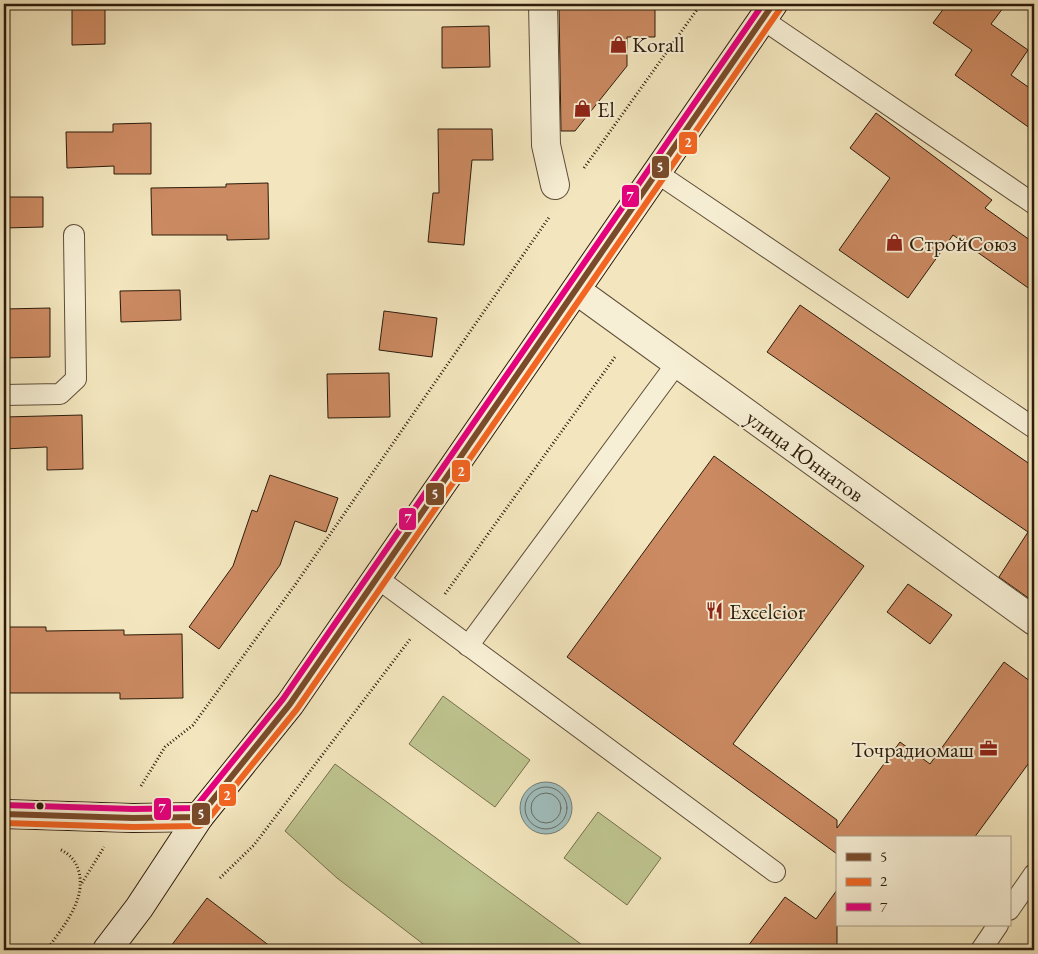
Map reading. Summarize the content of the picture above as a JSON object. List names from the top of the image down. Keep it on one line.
{"streets":{"street":["улица Юннатов"]},"places":{"shop":["Korall","El","СтройСоюз"],"restaurant":["Excelcior"],"office":["Точрадиомаш"]},"lines":["transit line 5","transit line 7","transit line 2"],"legend":["5","2","7"]}
